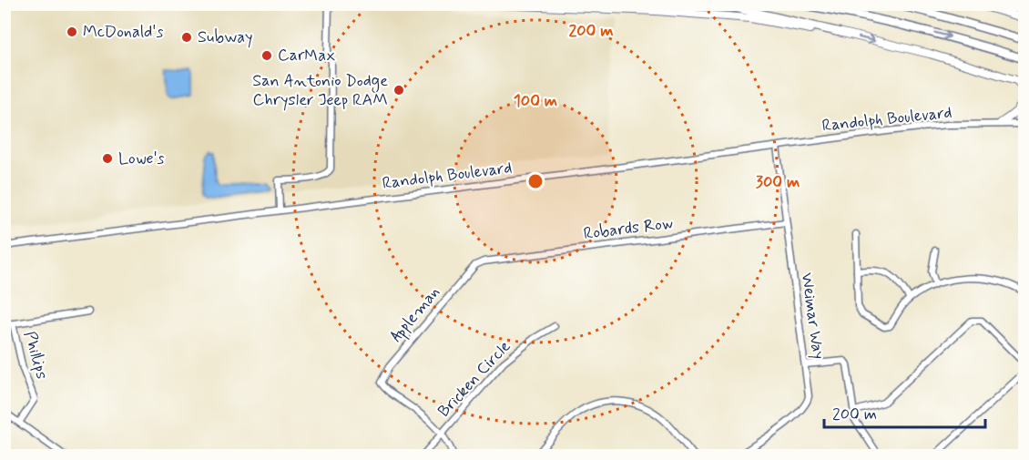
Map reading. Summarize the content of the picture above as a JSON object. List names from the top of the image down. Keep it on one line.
{"streets":{"street":["Randolph Boulevard","Robards Row","Appleman","Weimar Way","Phillips","Bricken Circle"]},"crossings":[["Randolph Boulevard","Weimar Way"],["Robards Row","Appleman"],["Robards Row","Weimar Way"],["Appleman","Bricken Circle"]],"places":["McDonald's","Subway","CarMax","San Antonio Dodge Chrysler Jeep RAM","Lowe's"],"scale_bar":"200 m","rings":["200 m","100 m","300 m"]}
